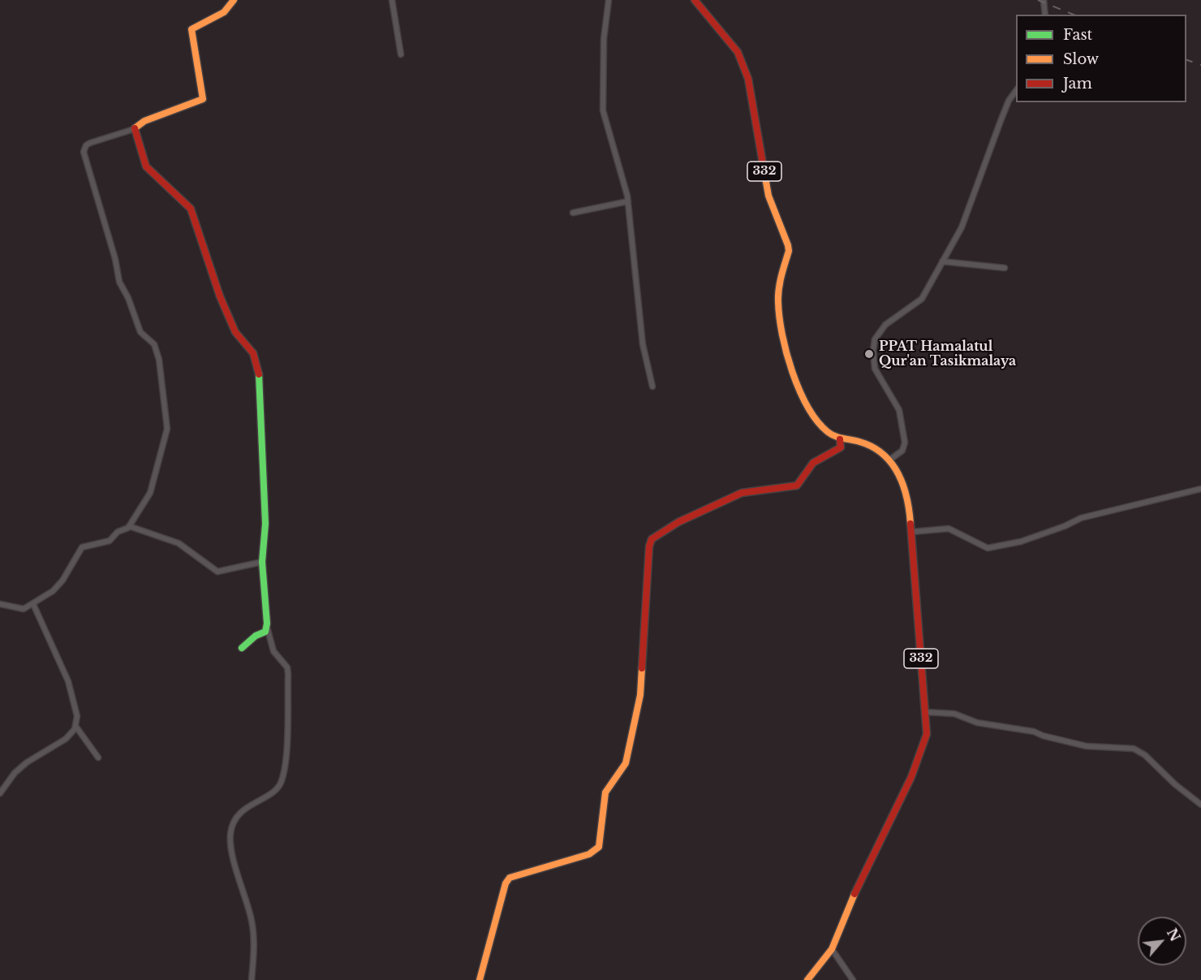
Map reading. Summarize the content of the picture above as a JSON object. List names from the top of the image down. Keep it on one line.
{"streets":{"street":["332"]},"places":["PPAT Hamalatul Qur'an Tasikmalaya"],"legend":["Fast","Slow","Jam"],"north":"top right"}
